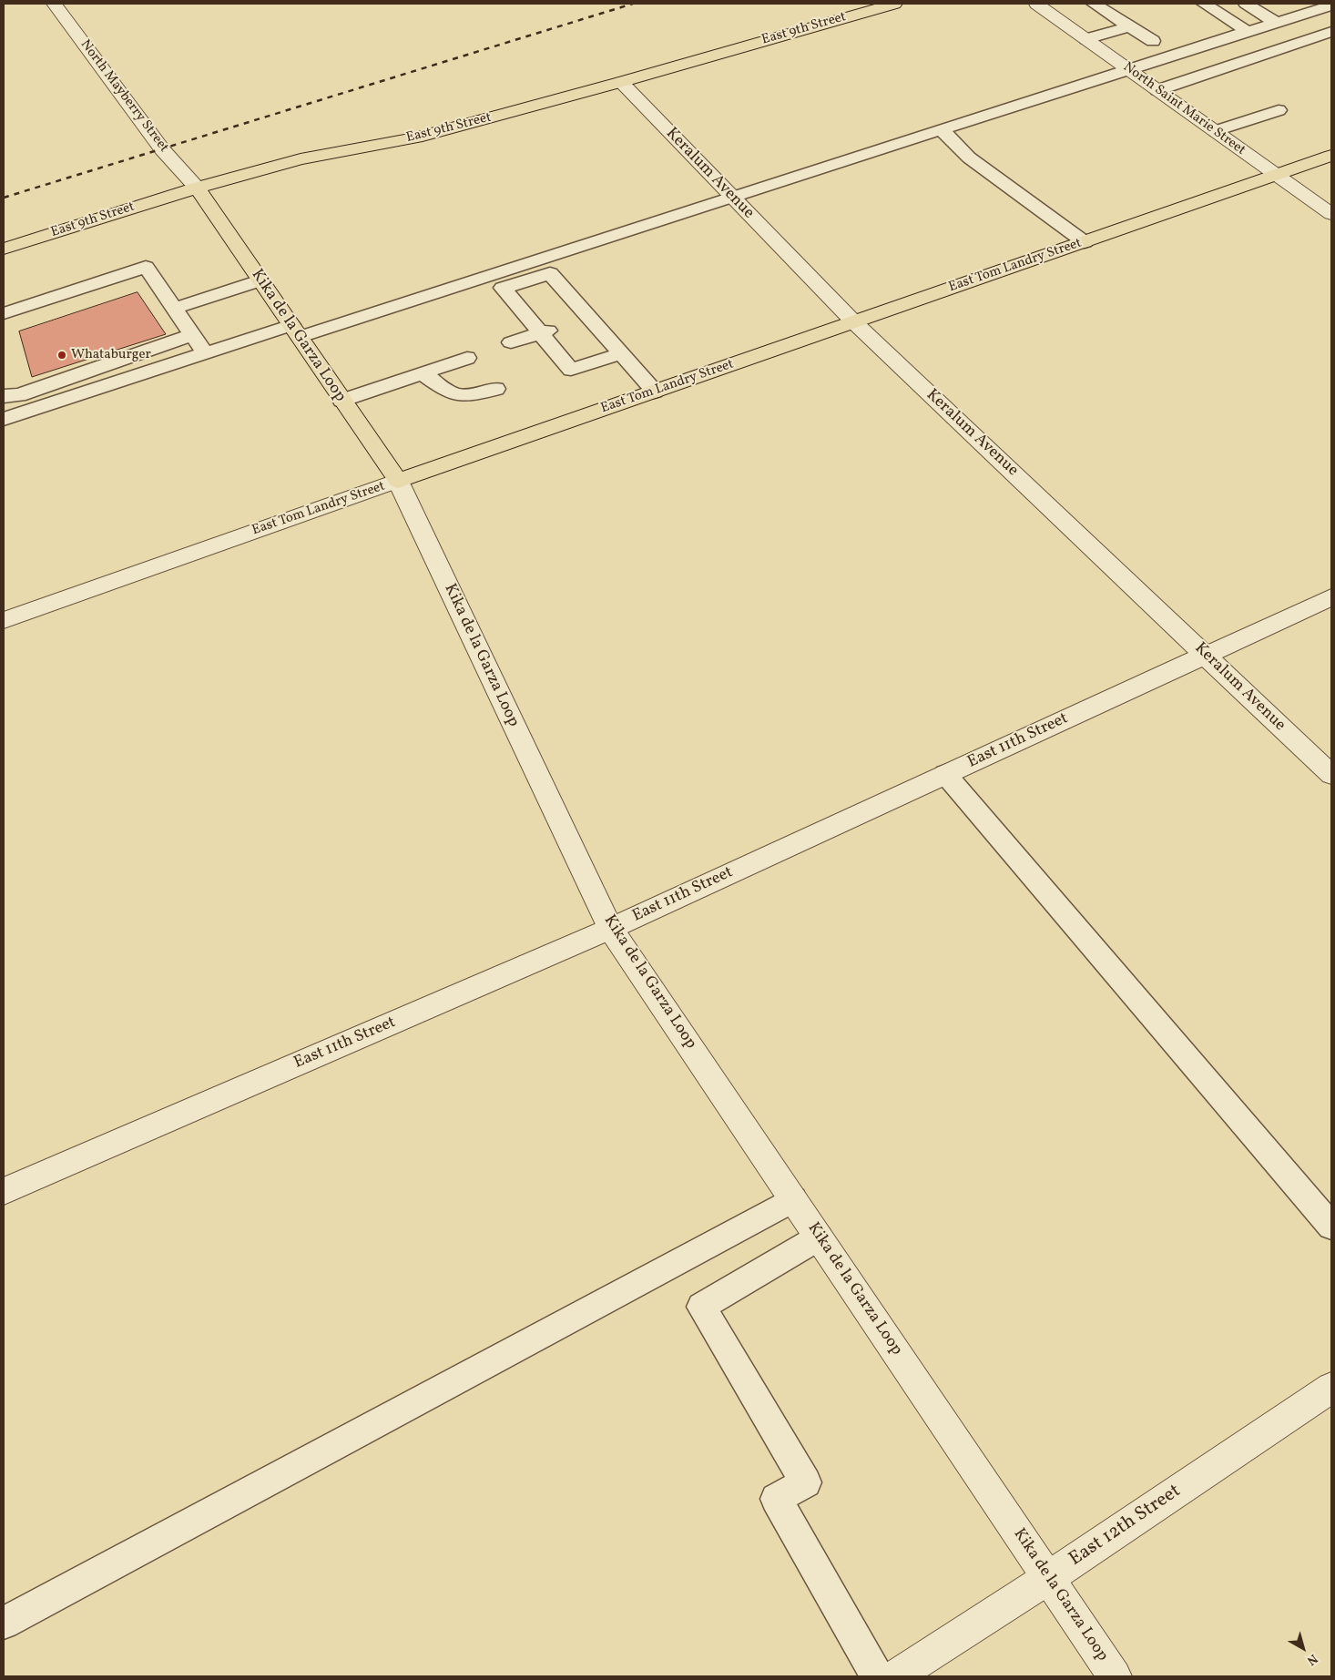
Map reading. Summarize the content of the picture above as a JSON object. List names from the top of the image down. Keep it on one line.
{"streets":{"main road":["East 9th Street","East Tom Landry Street","Kika de la Garza Loop"],"street":["North Mayberry Street","North Saint Marie Street","Keralum Avenue","East 11th Street","East 12th Street"]},"crossings":[["East 9th Street","North Mayberry Street"],["East 9th Street","Keralum Avenue"],["East 9th Street","Kika de la Garza Loop"],["North Mayberry Street","Kika de la Garza Loop"],["North Saint Marie Street","East Tom Landry Street"],["Keralum Avenue","East Tom Landry Street"],["Keralum Avenue","East 11th Street"],["East Tom Landry Street","Kika de la Garza Loop"],["Kika de la Garza Loop","East 11th Street"],["Kika de la Garza Loop","East 12th Street"]],"places":["Whataburger"],"north":"bottom right"}
